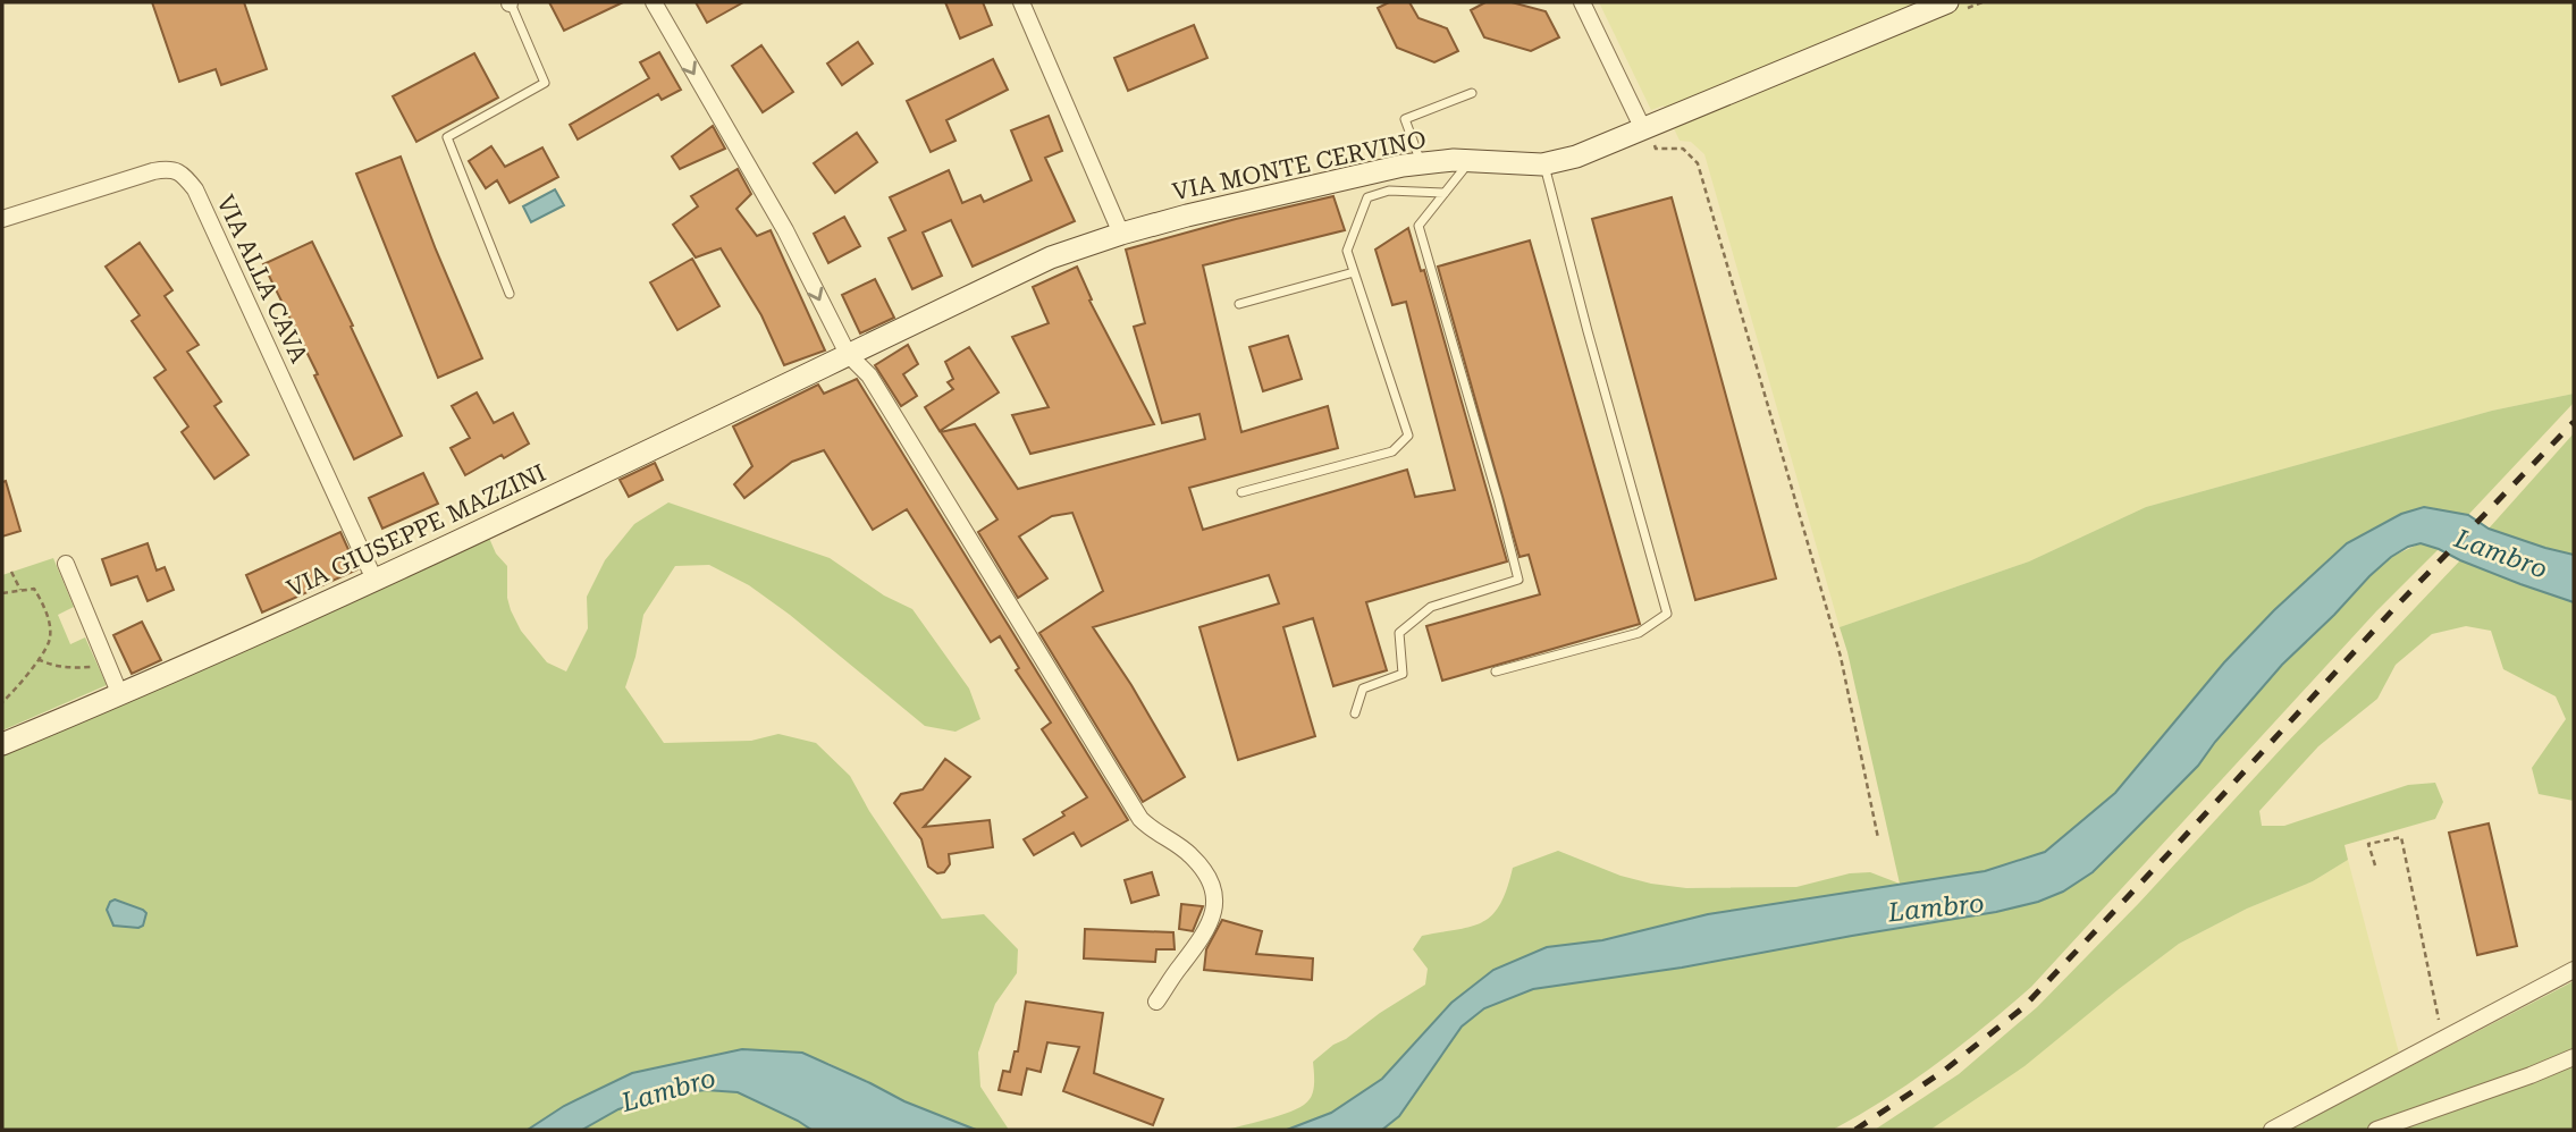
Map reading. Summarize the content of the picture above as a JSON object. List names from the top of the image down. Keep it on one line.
{"streets":{"street":["VIA MONTE CERVINO","VIA ALLA CAVA","VIA GIUSEPPE MAZZINI"]},"crossings":[["VIA MONTE CERVINO","VIA GIUSEPPE MAZZINI"],["VIA ALLA CAVA","VIA GIUSEPPE MAZZINI"]],"water":["Lambro"]}
